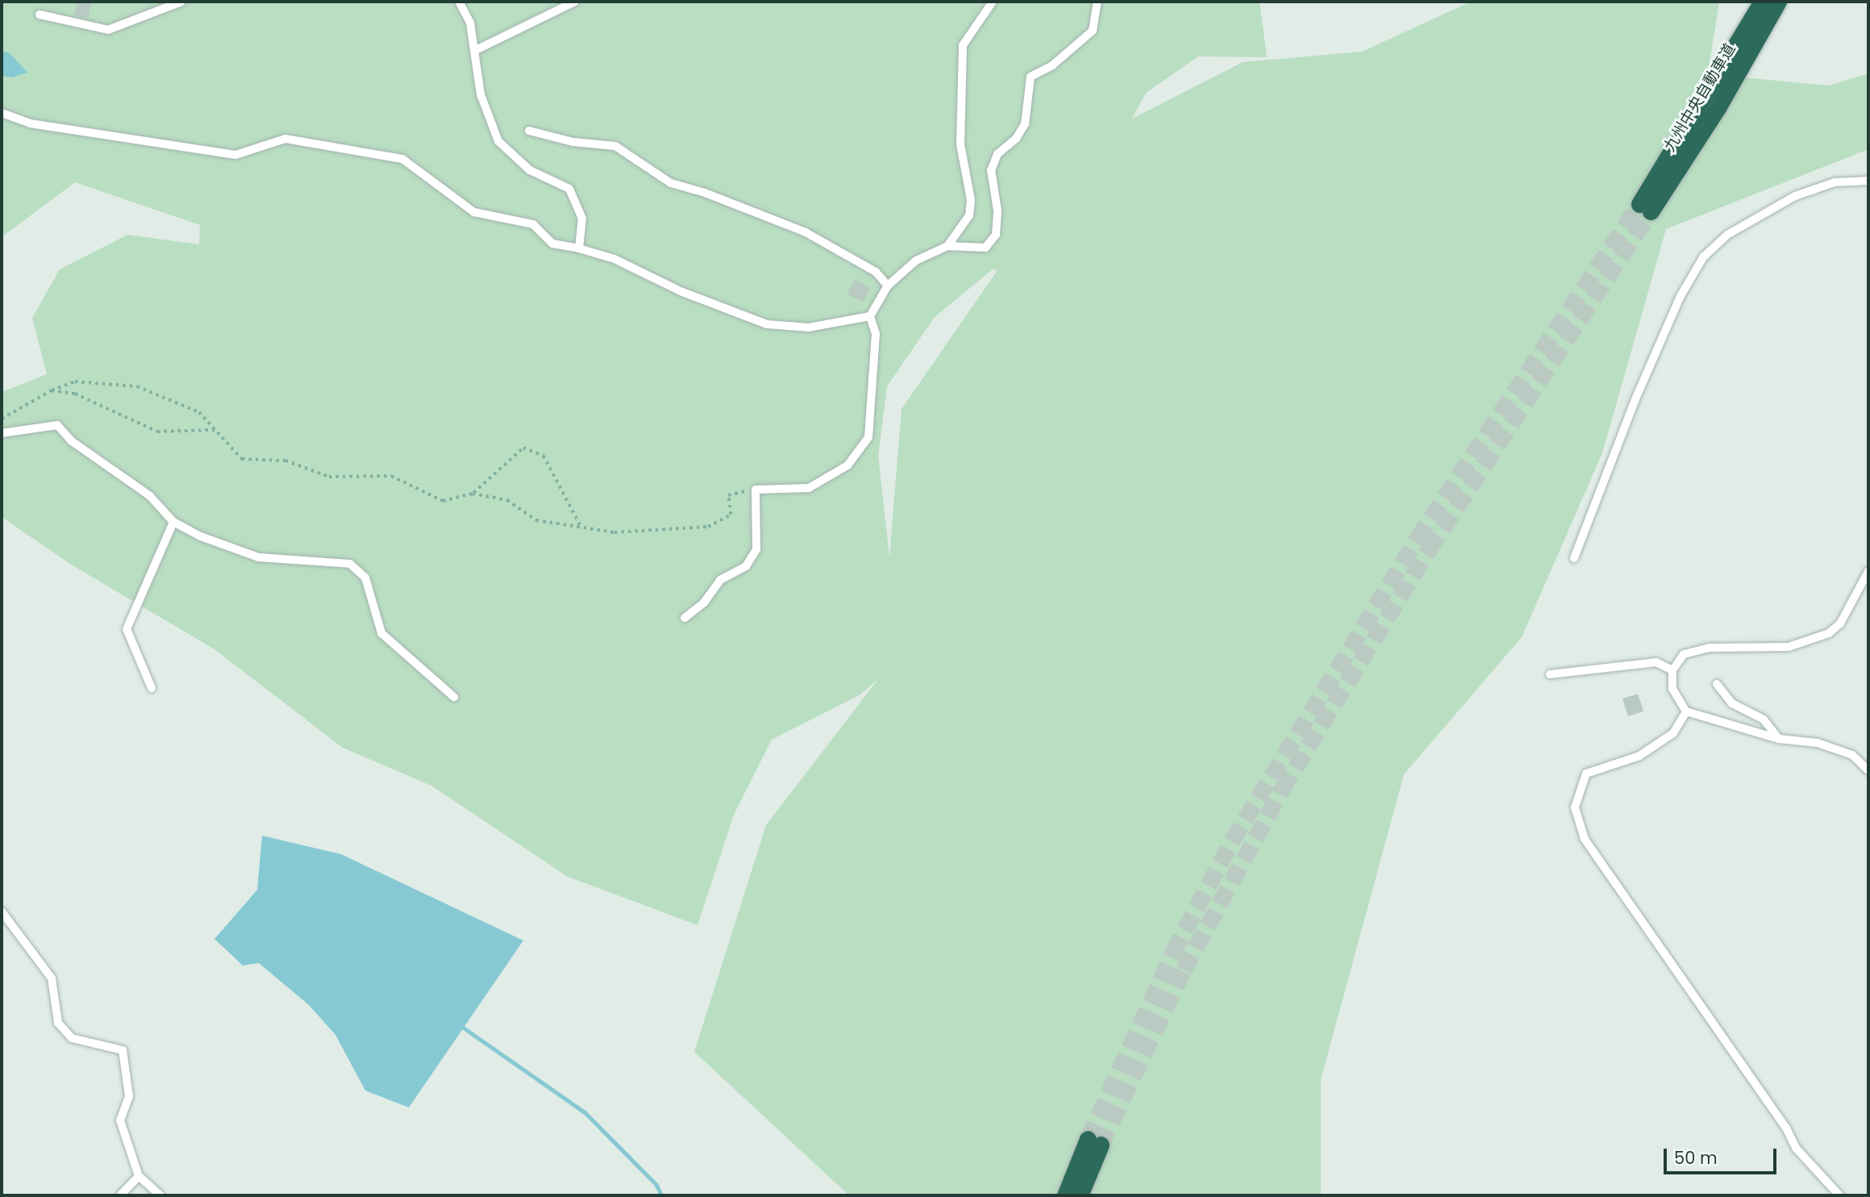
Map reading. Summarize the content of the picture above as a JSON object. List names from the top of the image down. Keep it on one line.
{"streets":{"highway":["九州中央自動車道"]},"scale_bar":"50 m"}
